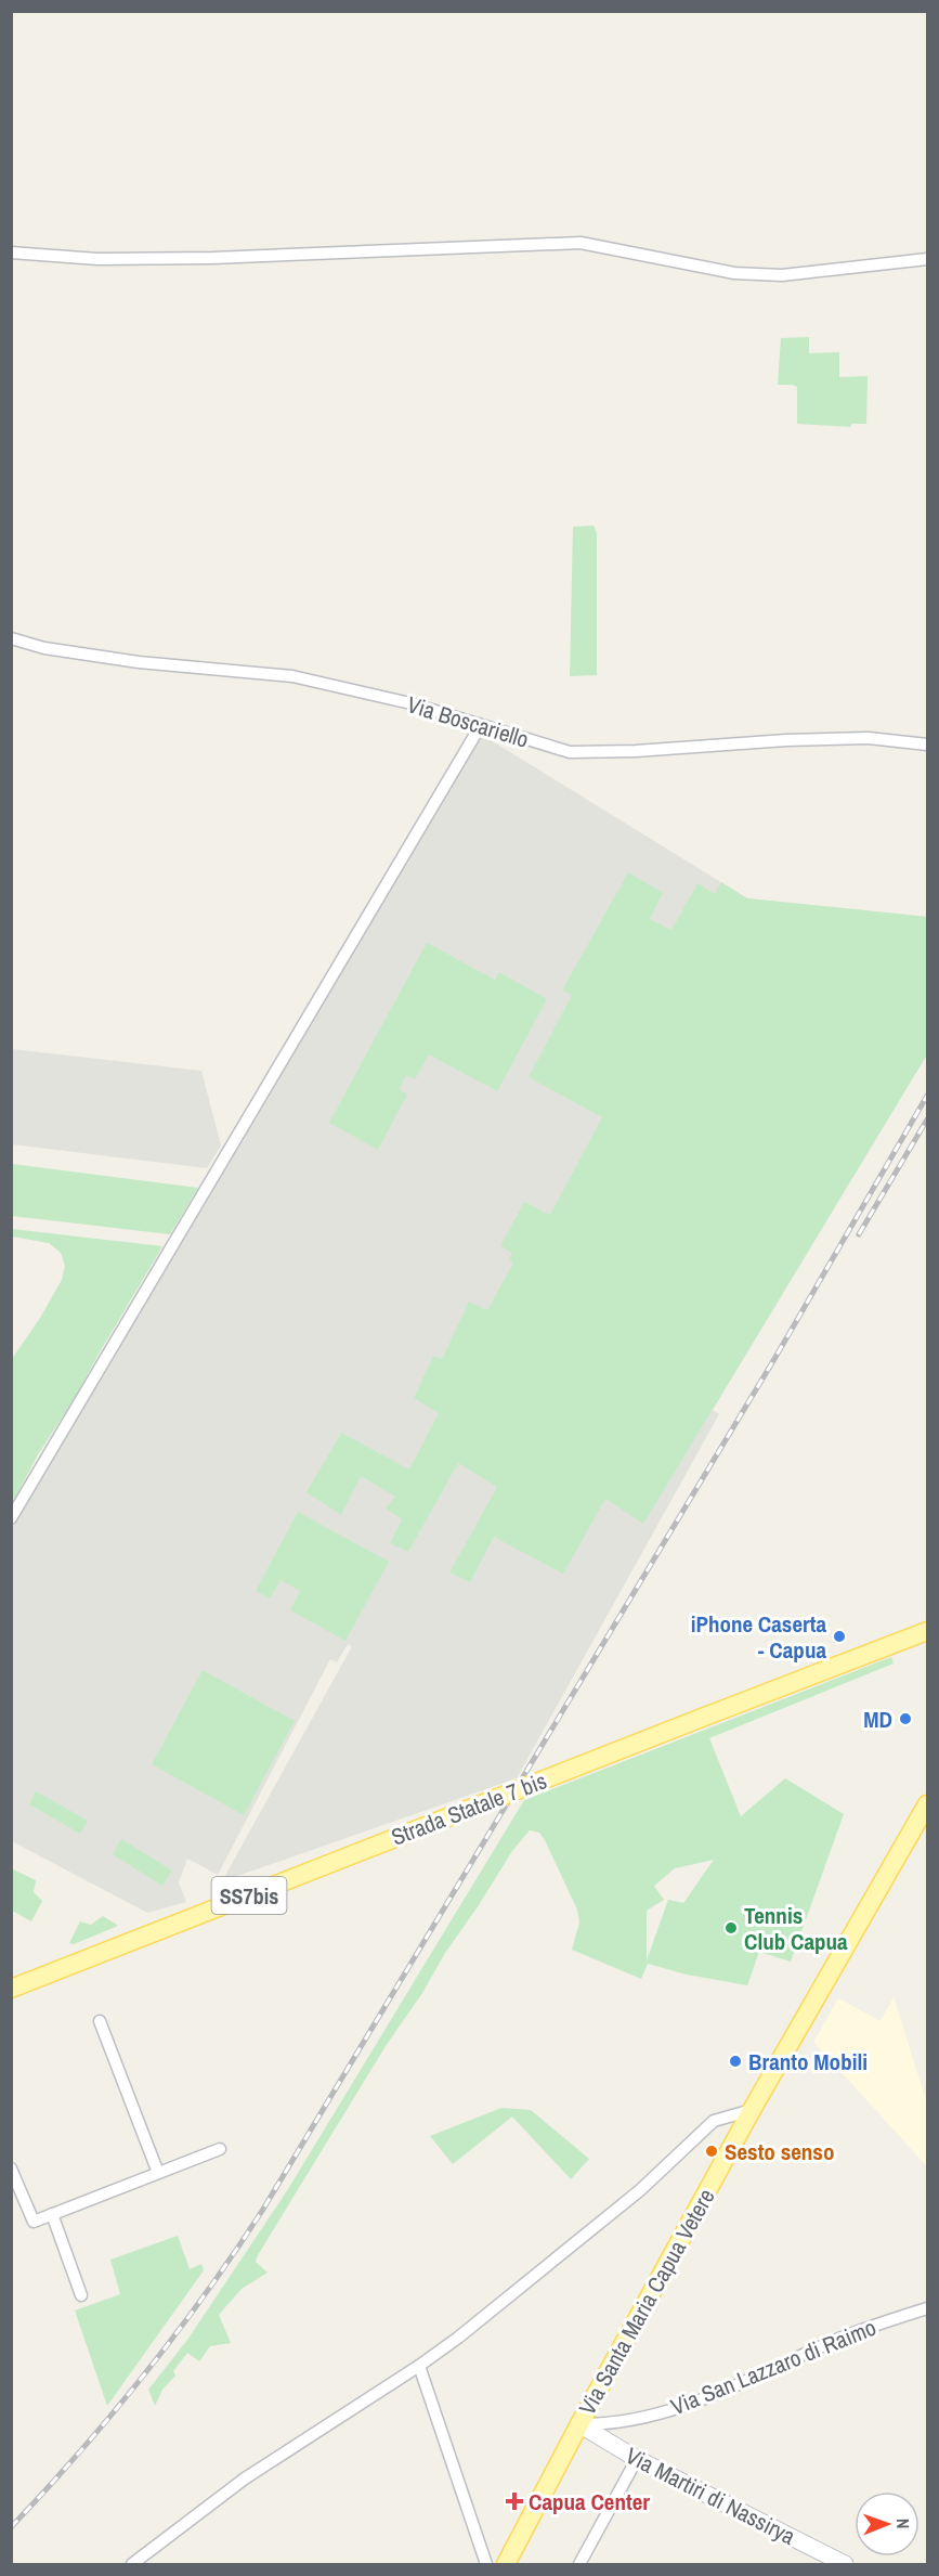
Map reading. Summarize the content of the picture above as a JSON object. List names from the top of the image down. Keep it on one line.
{"streets":{"main road":["Strada Statale 7 bis","SS7bis","Via Santa Maria Capua Vetere"],"street":["Via Boscariello","Via San Lazzaro di Raimo","Via Martiri di Nassirya"]},"crossings":[["Via Santa Maria Capua Vetere","Via San Lazzaro di Raimo"],["Via Santa Maria Capua Vetere","Via Martiri di Nassirya"],["Via San Lazzaro di Raimo","Via Martiri di Nassirya"]],"places":{"other":["iPhone Caserta - Capua","MD","Tennis Club Capua","Branto Mobili","Sesto senso"],"health":["Capua Center"]},"north":"right"}
